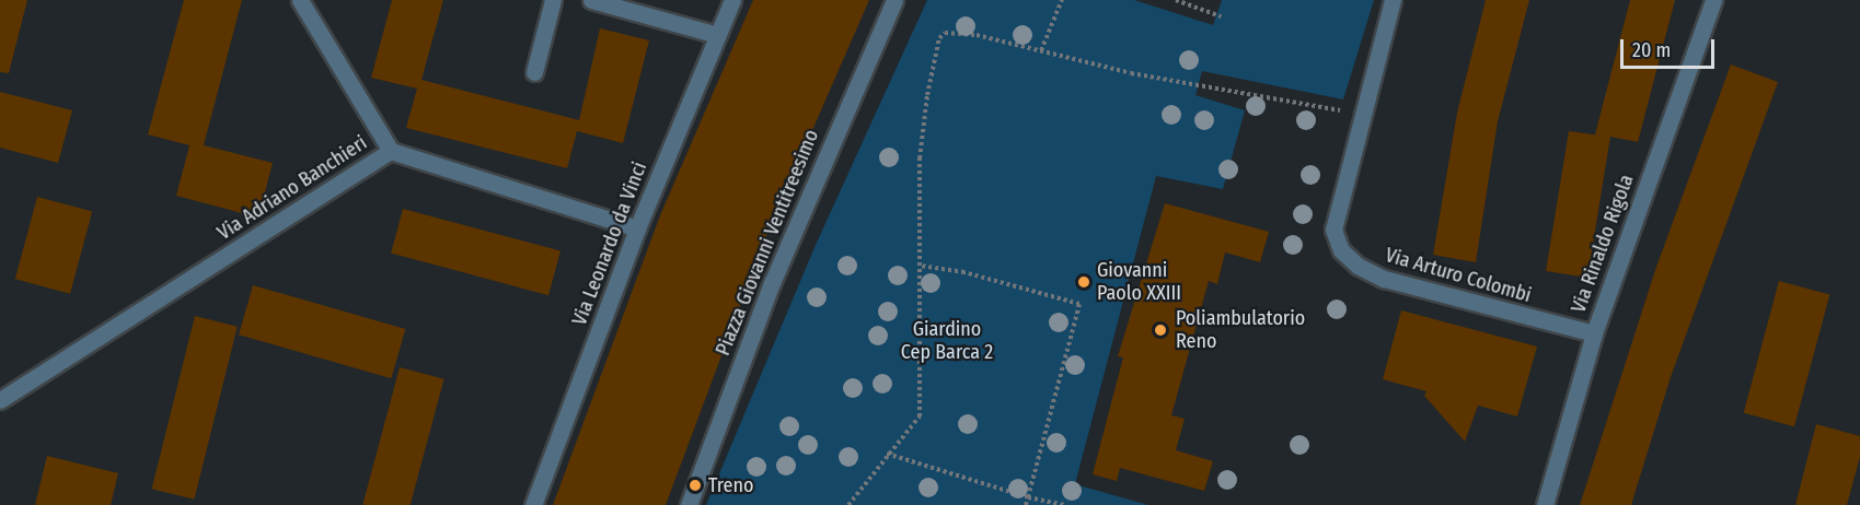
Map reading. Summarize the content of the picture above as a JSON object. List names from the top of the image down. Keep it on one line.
{"streets":{"street":["Via Adriano Banchieri","Piazza Giovanni Ventitreesimo","Via Leonardo da Vinci","Via Rinaldo Rigola","Via Arturo Colombi"]},"crossings":[["Via Adriano Banchieri","Via Leonardo da Vinci"],["Via Rinaldo Rigola","Via Arturo Colombi"]],"parks":["Giardino Cep Barca 2"],"places":["Giovanni Paolo XXIII","Poliambulatorio Reno","Treno"],"scale_bar":"20 m"}
